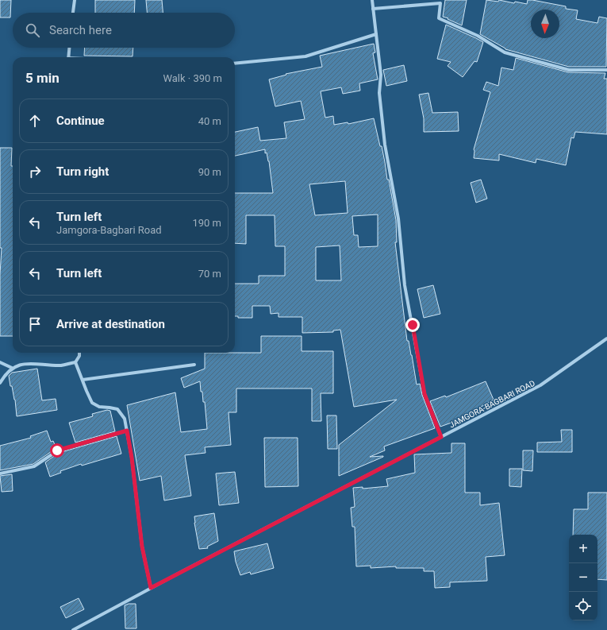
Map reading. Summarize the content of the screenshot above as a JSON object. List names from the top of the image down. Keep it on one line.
{"streets":{"street":["JAMGORA-BAGBARI ROAD"]},"north":"bottom","page":{"search":"Search here","heading":["5 min","Walk · 390 m"],"list":[["Continue","40 m"],["Turn right","90 m"],["Turn left","Jamgora-Bagbari Road","190 m"],["Turn left","70 m"],"Arrive at destination"],"map_buttons":["+","−"]}}
